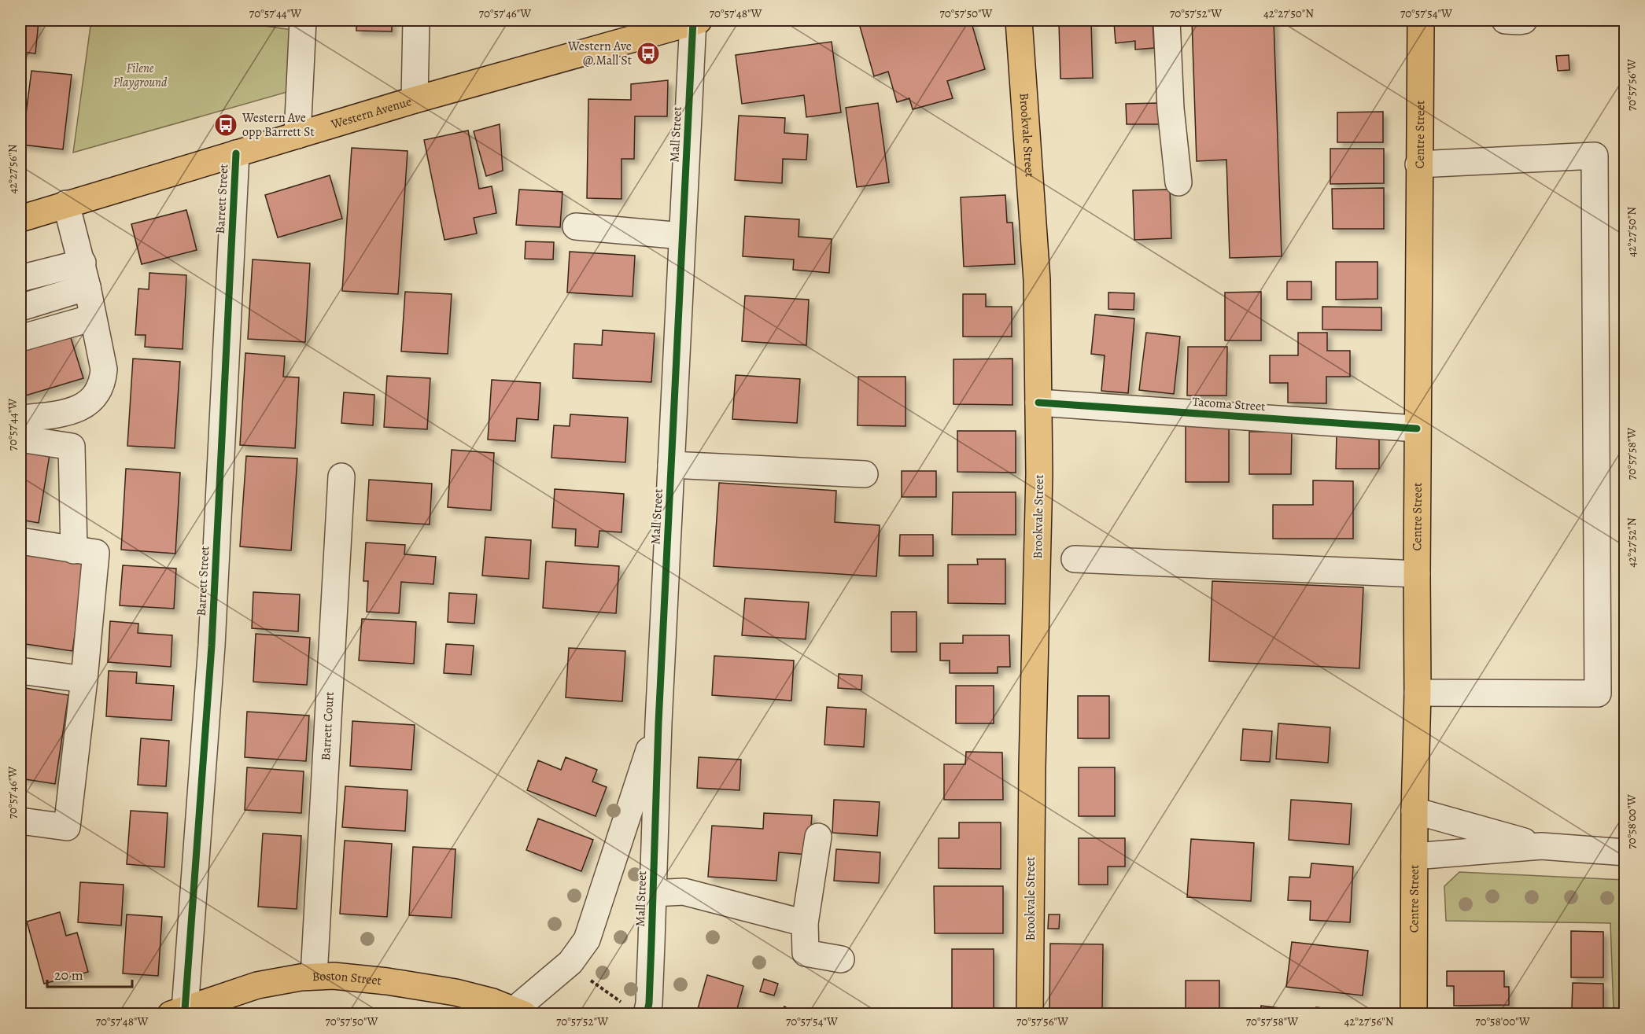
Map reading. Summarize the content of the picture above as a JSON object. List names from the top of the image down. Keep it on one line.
{"streets":{"main road":["Western Avenue","Brookvale Street","Centre Street","Boston Street"],"street":["Mall Street","Barrett Street","Tacoma Street","Barrett Court"]},"crossings":[["Western Avenue","Mall Street"],["Western Avenue","Barrett Street"],["Mall Street","Boston Street"],["Brookvale Street","Tacoma Street"],["Centre Street","Tacoma Street"],["Barrett Street","Boston Street"],["Barrett Court","Boston Street"]],"parks":["Filene Playground"],"places":{"bus stop":["Western Ave @ Mall St","Western Ave opp Barrett St"]},"scale_bar":"20 m","coordinates":["70°57'44\"W","70°57'46\"W","70°57'48\"W","70°57'50\"W","70°57'52\"W","42°27'50\"N","70°57'54\"W","70°57'56\"W","42°27'56\"N","70°57'58\"W","42°27'52\"N","70°58'00\"W"]}
